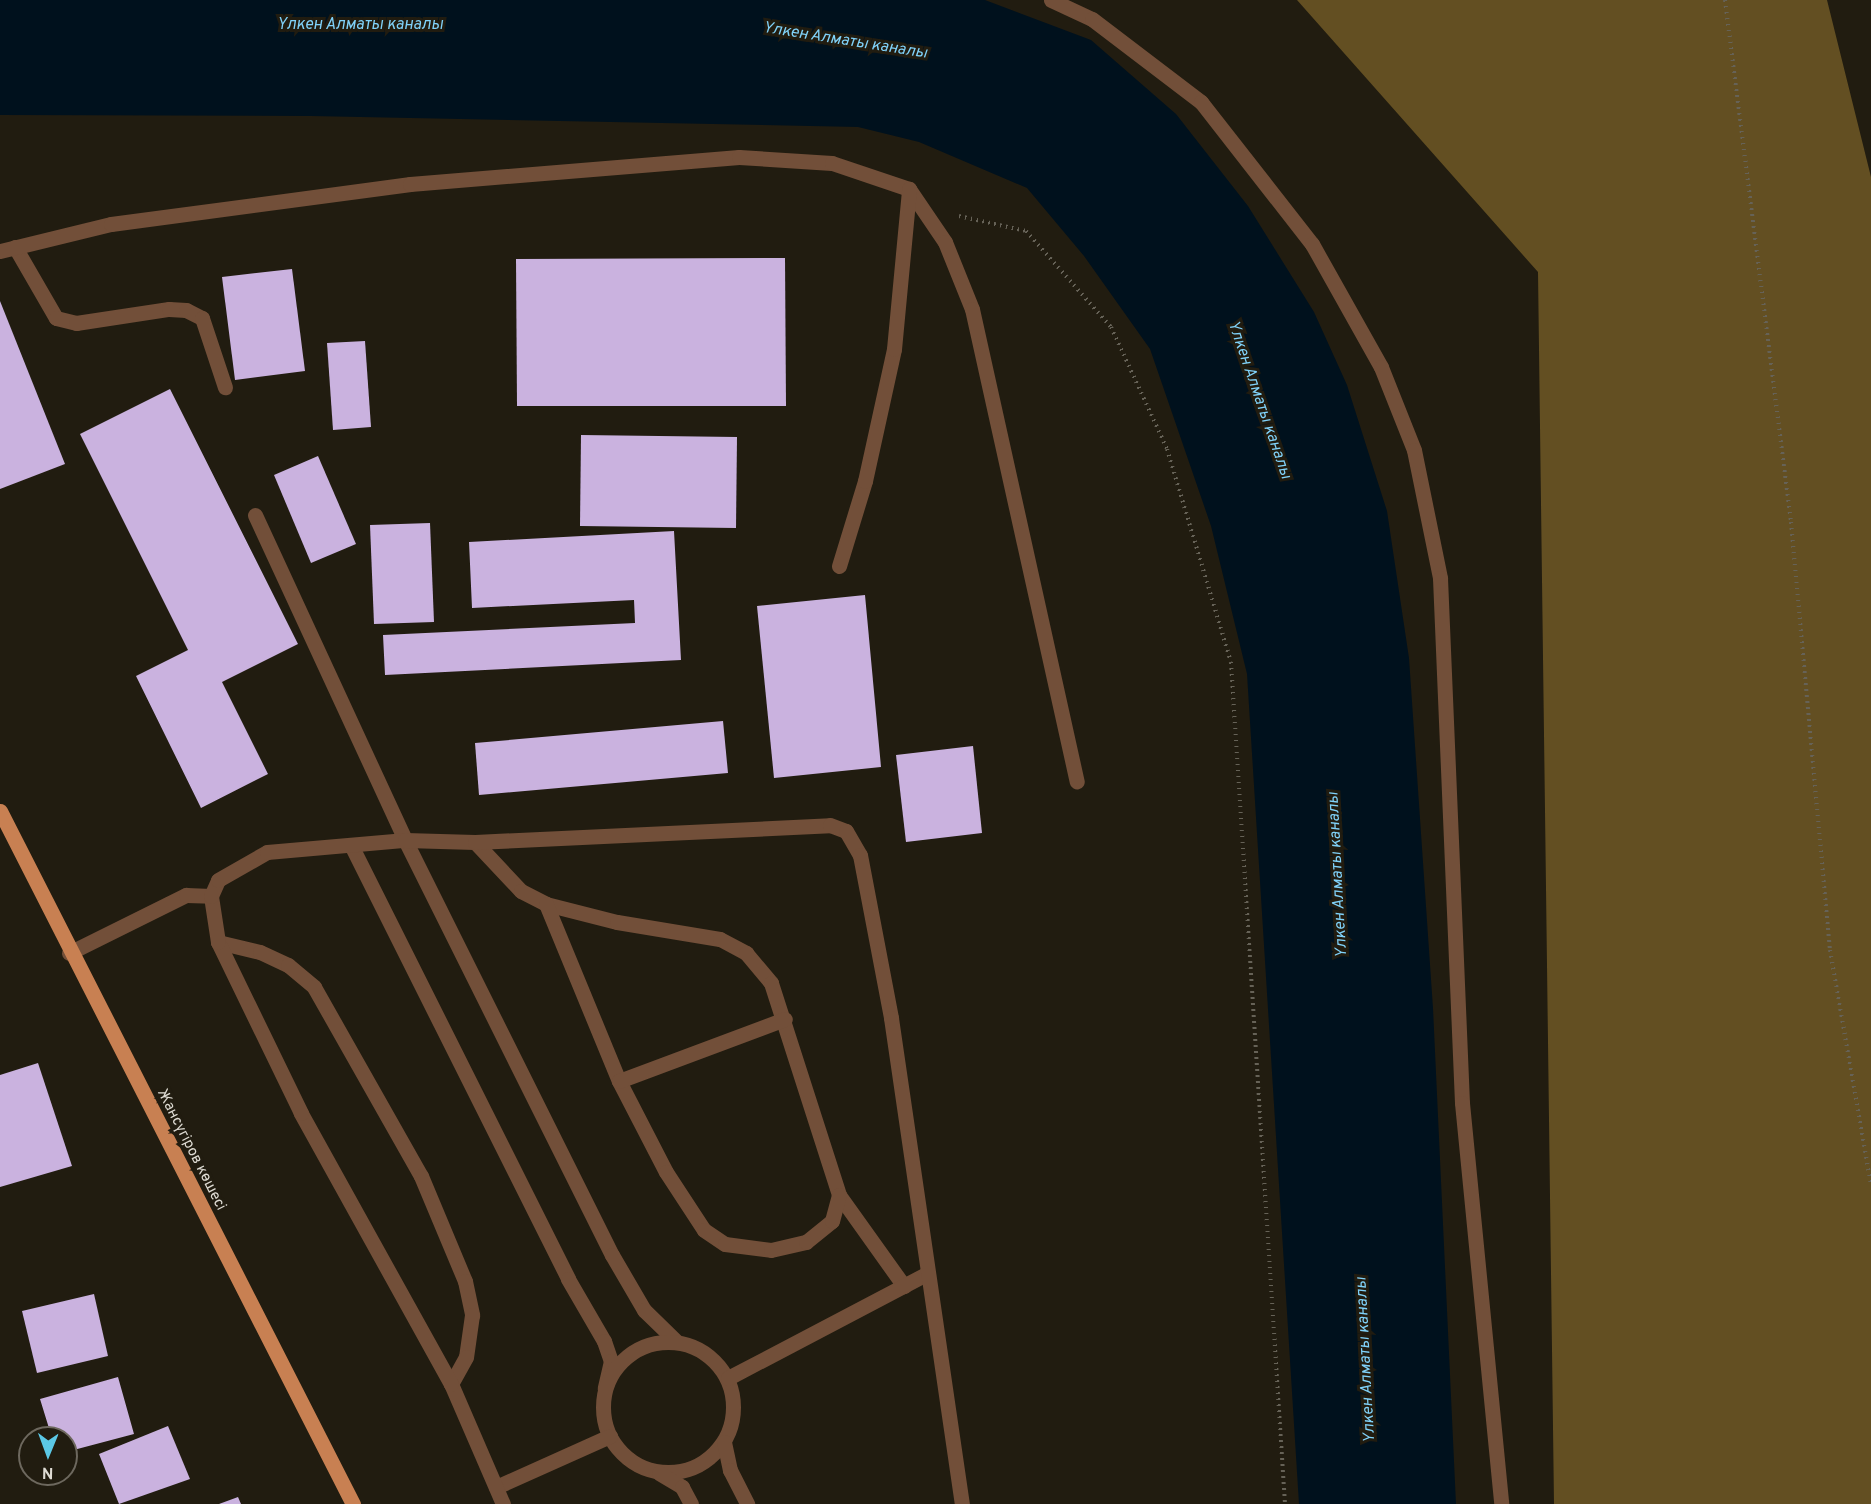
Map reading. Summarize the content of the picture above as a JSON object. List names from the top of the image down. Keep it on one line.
{"streets":{"main road":["Жансүгіров көшесі"]},"water":["Үлкен Алматы каналы"],"north":"bottom"}
